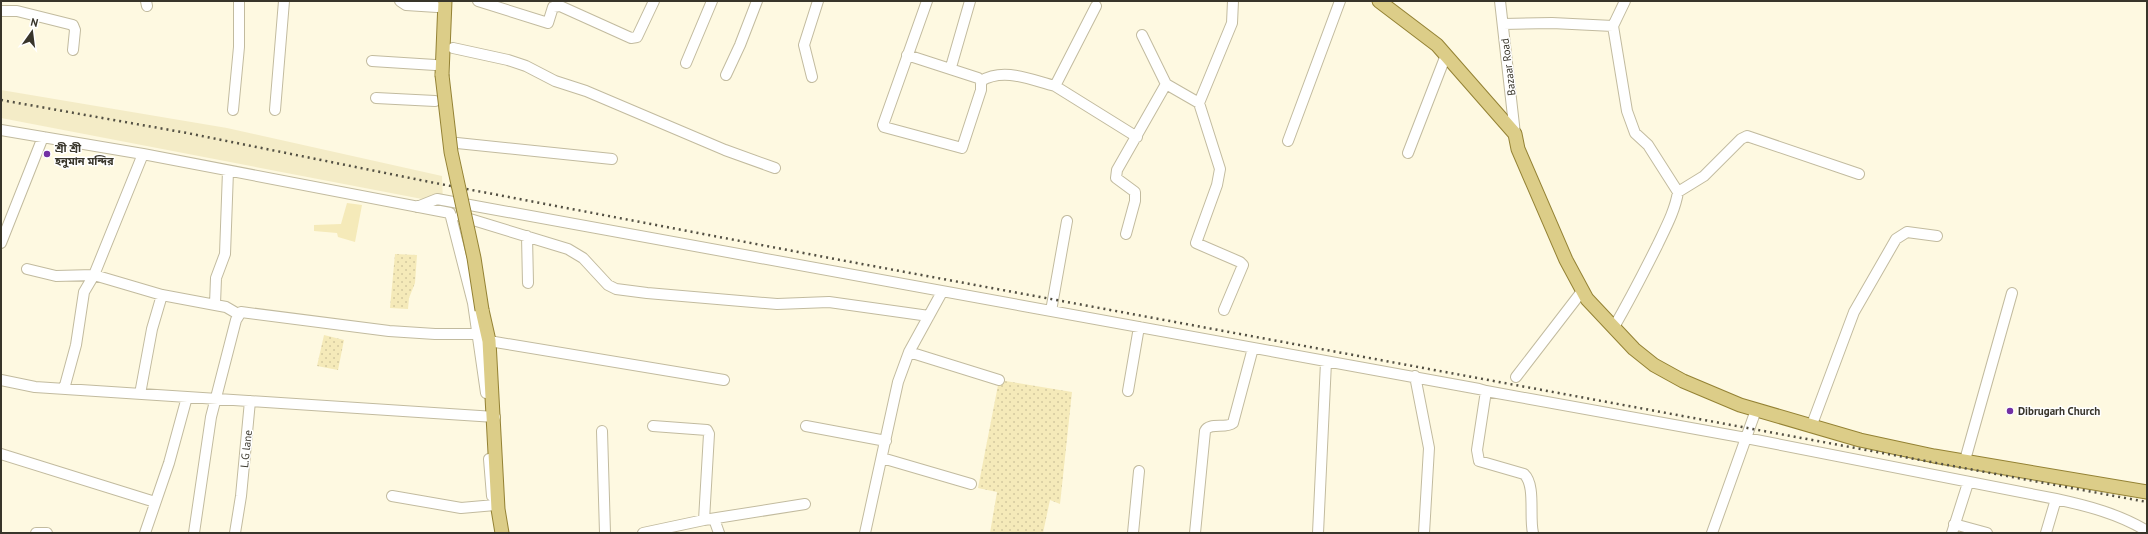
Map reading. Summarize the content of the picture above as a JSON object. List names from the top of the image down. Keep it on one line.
{"streets":{"street":["Bazaar Road","L.G lane"]},"places":["শ্রী শ্রী হনুমান মন্দির","Dibrugarh Church"],"north":"top"}
